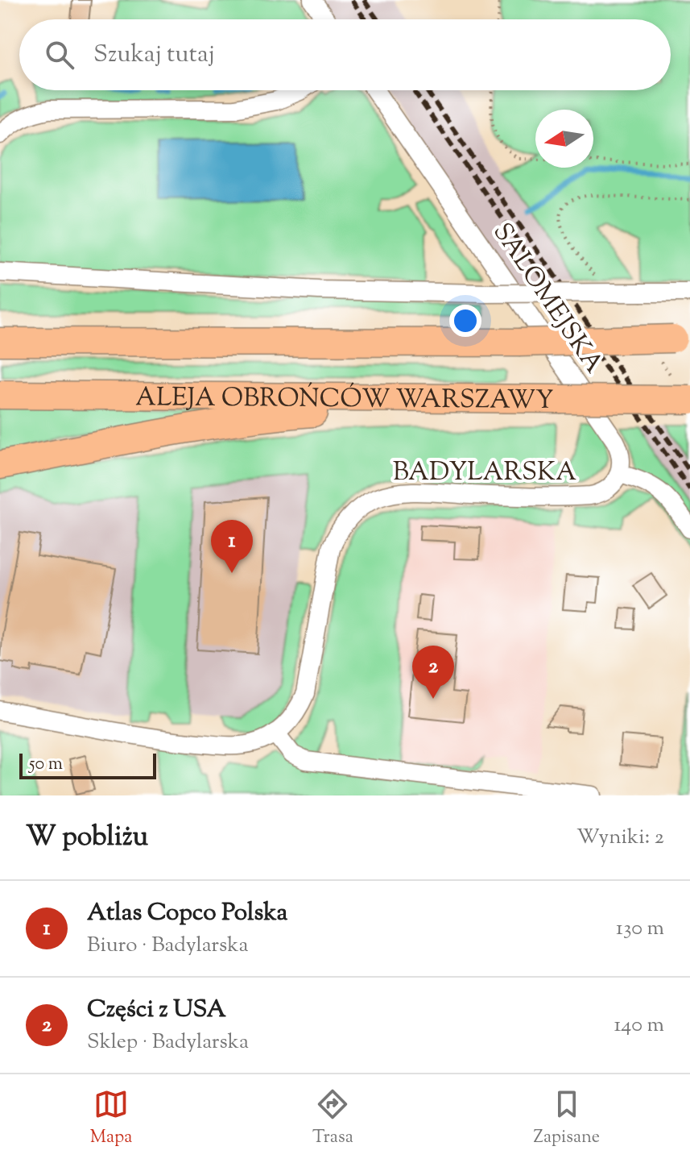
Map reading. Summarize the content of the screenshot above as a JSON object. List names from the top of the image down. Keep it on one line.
{"streets":{"main road":["ALEJA OBROŃCÓW WARSZAWY"],"street":["SALOMEJSKA","BADYLARSKA"]},"crossings":[["SALOMEJSKA","BADYLARSKA"]],"scale_bar":"50 m","north":"left","page":{"search":"Szukaj tutaj","pins":["1","2"],"scale":"50 m","heading":["W pobliżu","Wyniki: 2"],"list":[{"mark":"1","name":"Atlas Copco Polska","note":"Biuro · Badylarska","value":"130 m"},{"mark":"2","name":"Części z USA","note":"Sklep · Badylarska","value":"140 m"}],"nav":["Mapa","Trasa","Zapisane"]}}
